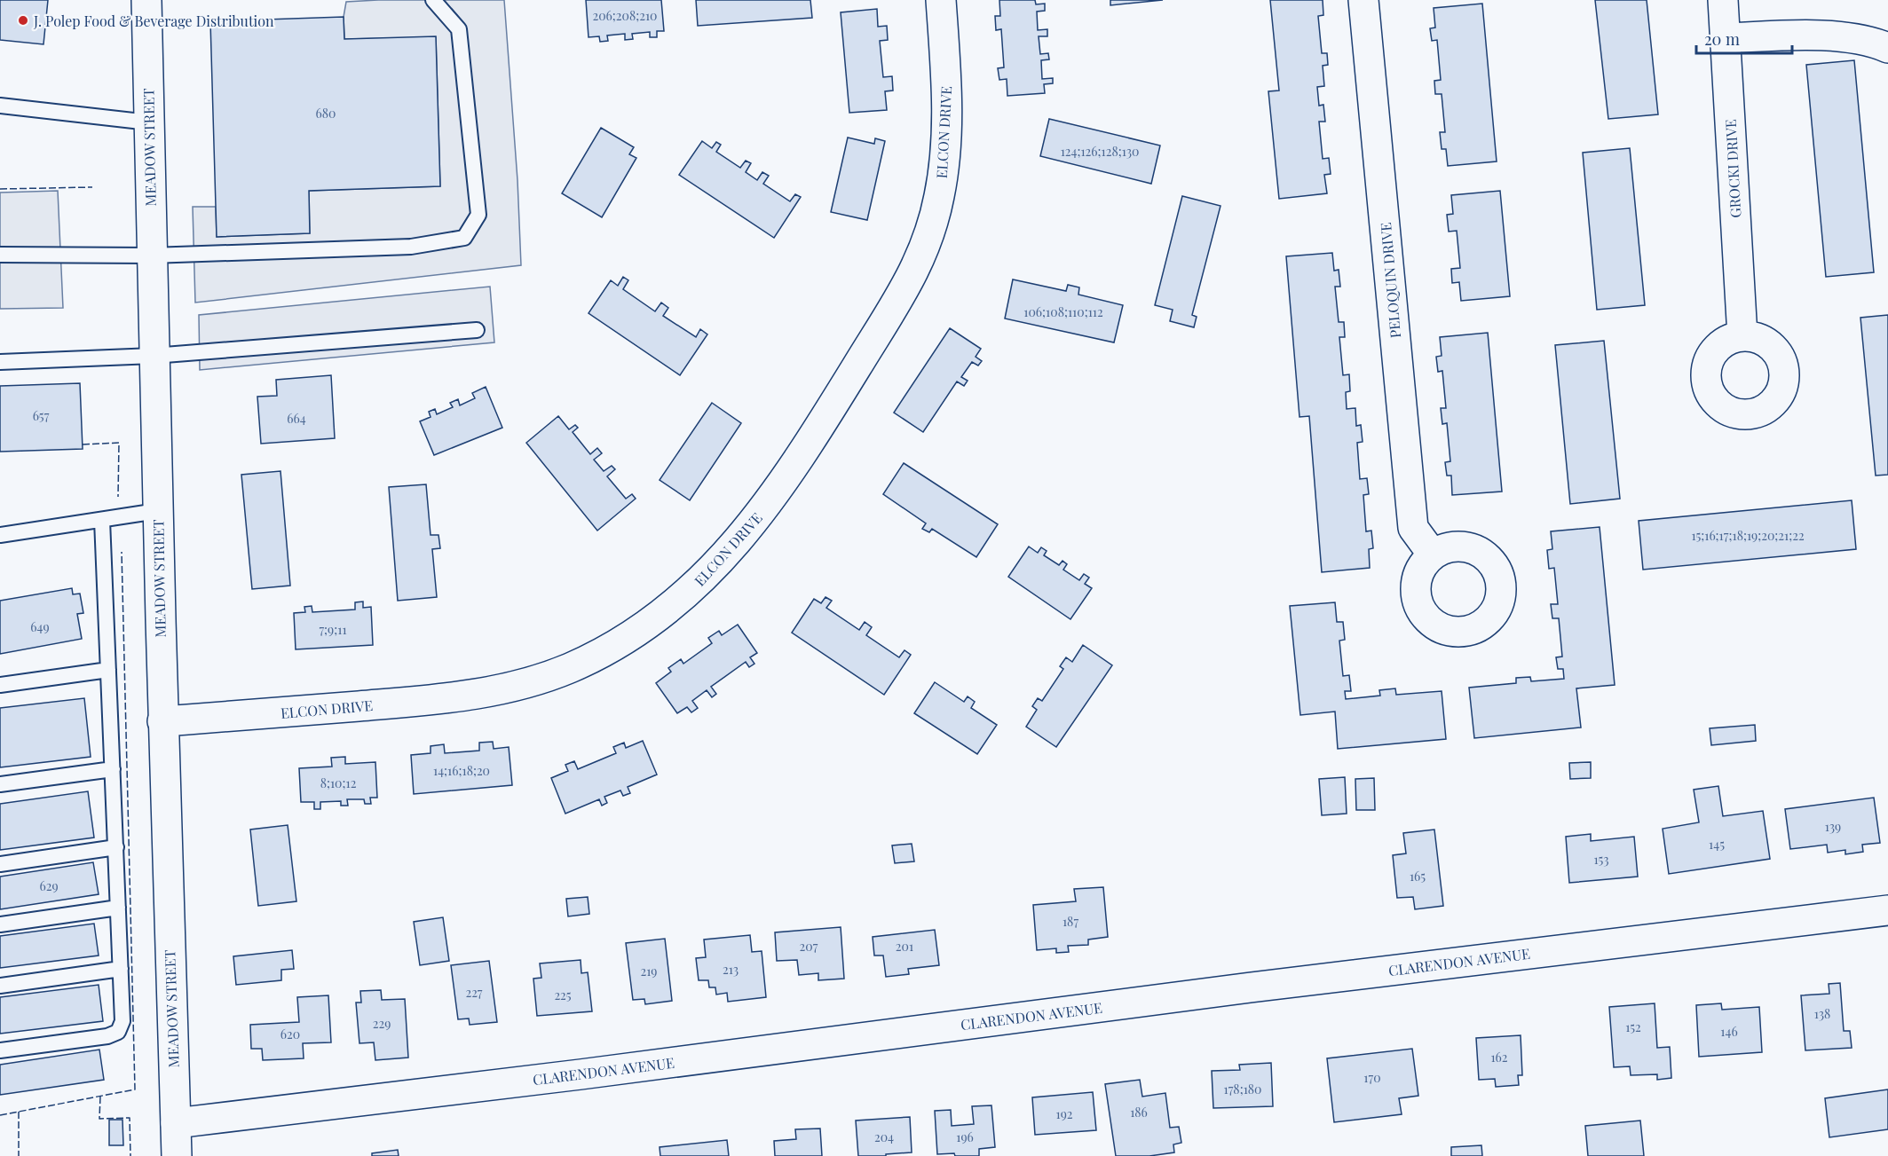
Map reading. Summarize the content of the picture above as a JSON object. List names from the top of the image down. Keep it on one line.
{"streets":{"street":["ELCON DRIVE","MEADOW STREET","GROCKI DRIVE","PELOQUIN DRIVE","CLARENDON AVENUE"]},"crossings":[["ELCON DRIVE","MEADOW STREET"],["MEADOW STREET","CLARENDON AVENUE"]],"places":["J. Polep Food & Beverage Distribution"],"house_numbers":["206;208;210","680","124;126;128;130","106;108;110;112","657","664","15;16;17;18;19;20;21;22","649","7;9;11","14;16;18;20","8;10;12","139","145","153","165","629","187","207","201","213","219","227","225","138","229","152","146","620","162","170","178;180","186","192","204","196"],"scale_bar":"20 m"}
